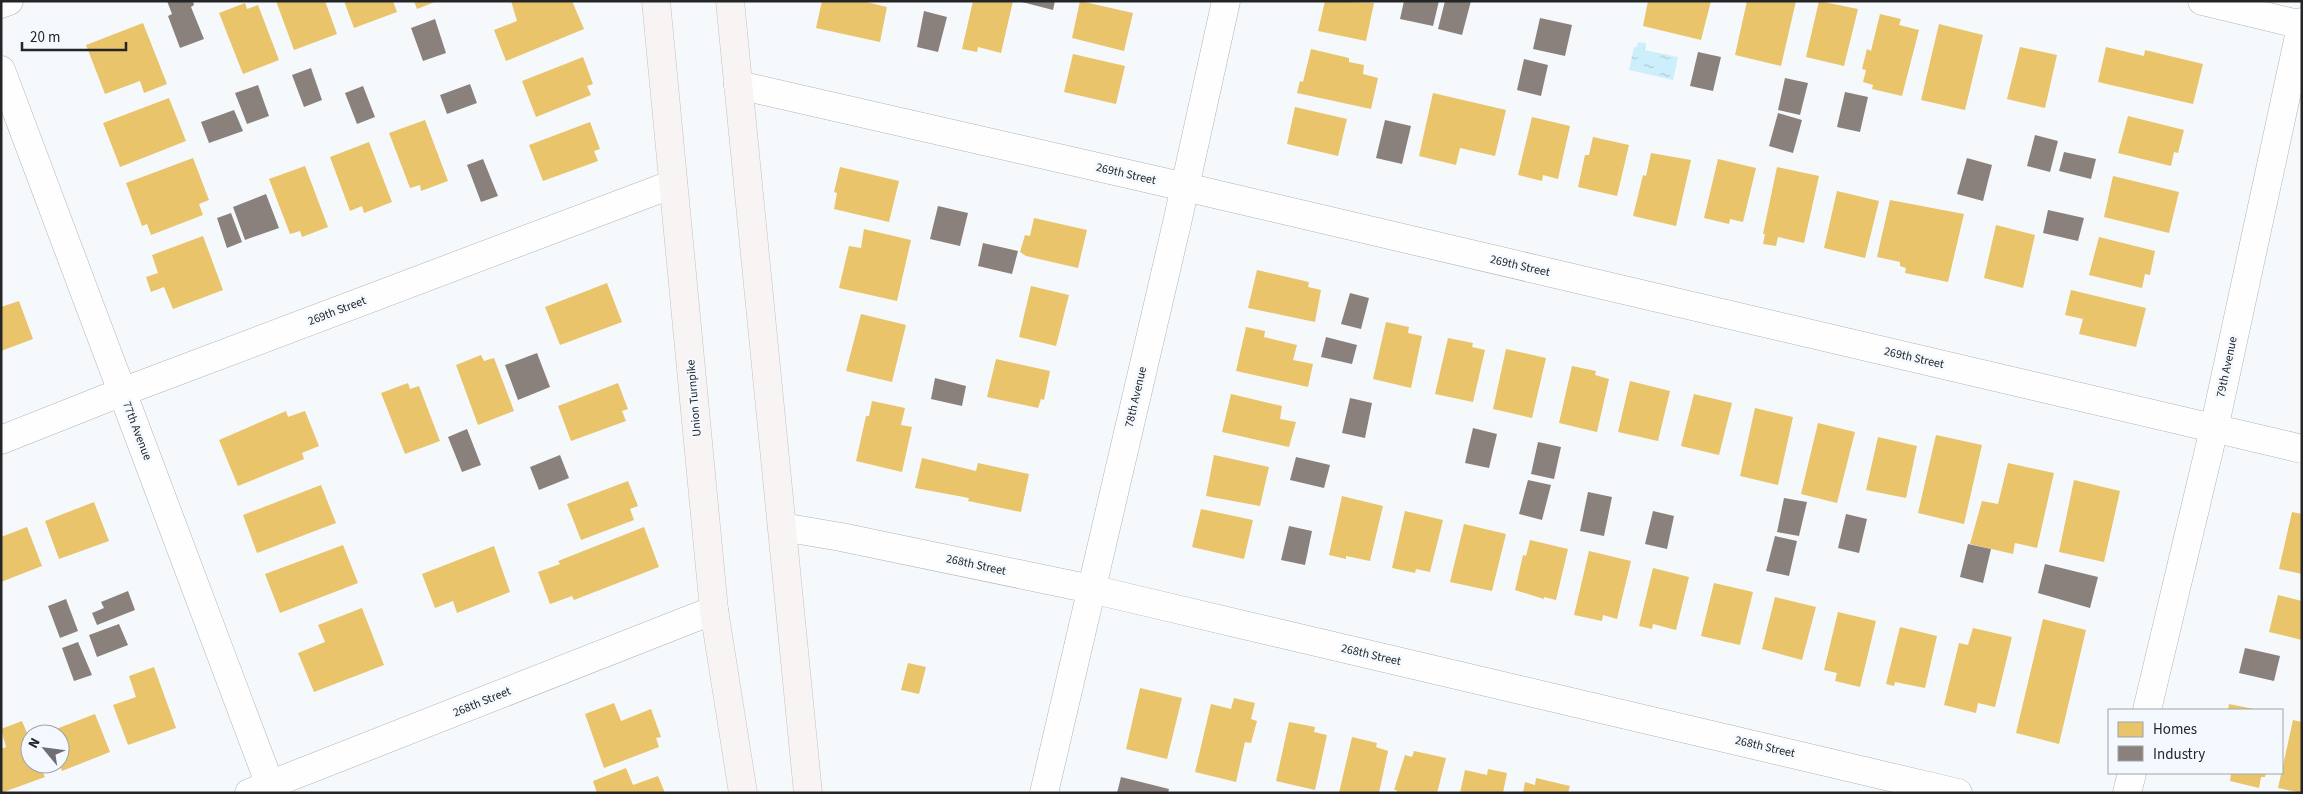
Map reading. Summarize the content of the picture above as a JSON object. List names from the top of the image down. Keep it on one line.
{"streets":{"main road":["Union Turnpike"],"street":["269th Street","79th Avenue","78th Avenue","77th Avenue","268th Street"]},"crossings":[["269th Street","79th Avenue"],["269th Street","78th Avenue"],["269th Street","Union Turnpike"],["269th Street","77th Avenue"],["78th Avenue","268th Street"],["Union Turnpike","268th Street"],["77th Avenue","268th Street"]],"legend":["Homes","Industry"],"scale_bar":"20 m","north":"top left"}
